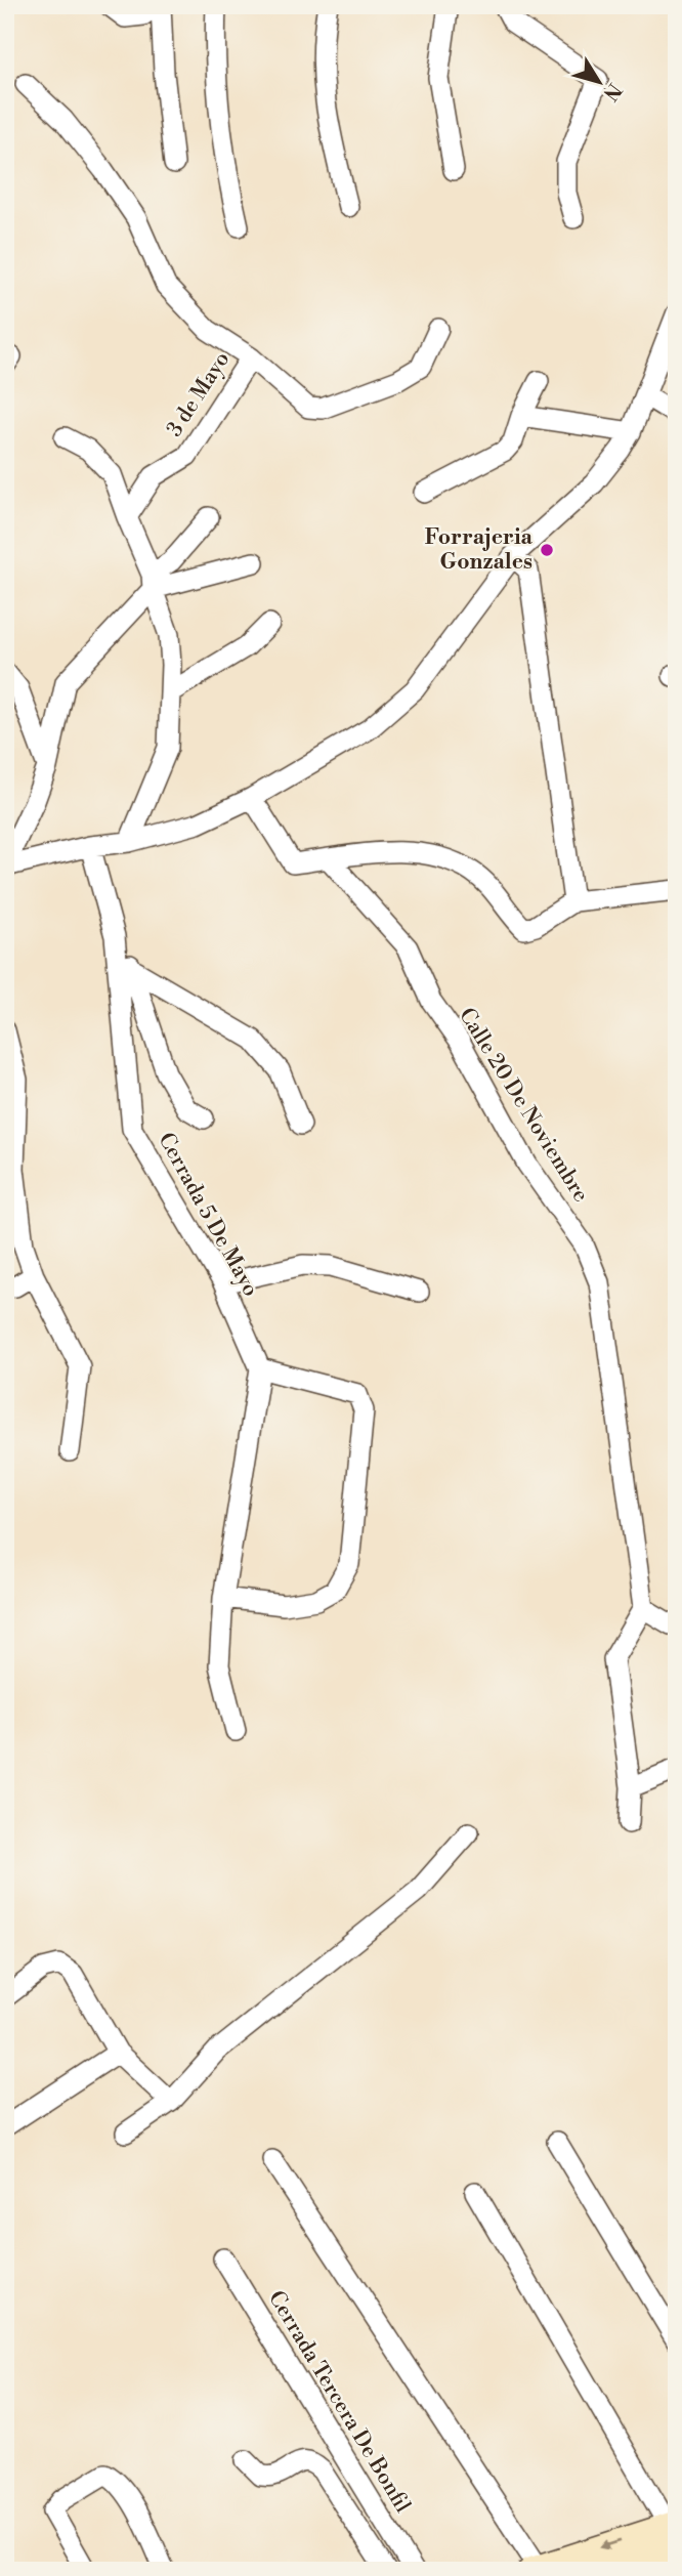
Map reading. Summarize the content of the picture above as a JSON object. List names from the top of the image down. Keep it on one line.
{"streets":{"street":["3 de Mayo","Calle 20 De Noviembre","Cerrada 5 De Mayo","Cerrada Tercera De Bonfil"]},"places":["Forrajeria Gonzales"],"north":"bottom right"}
